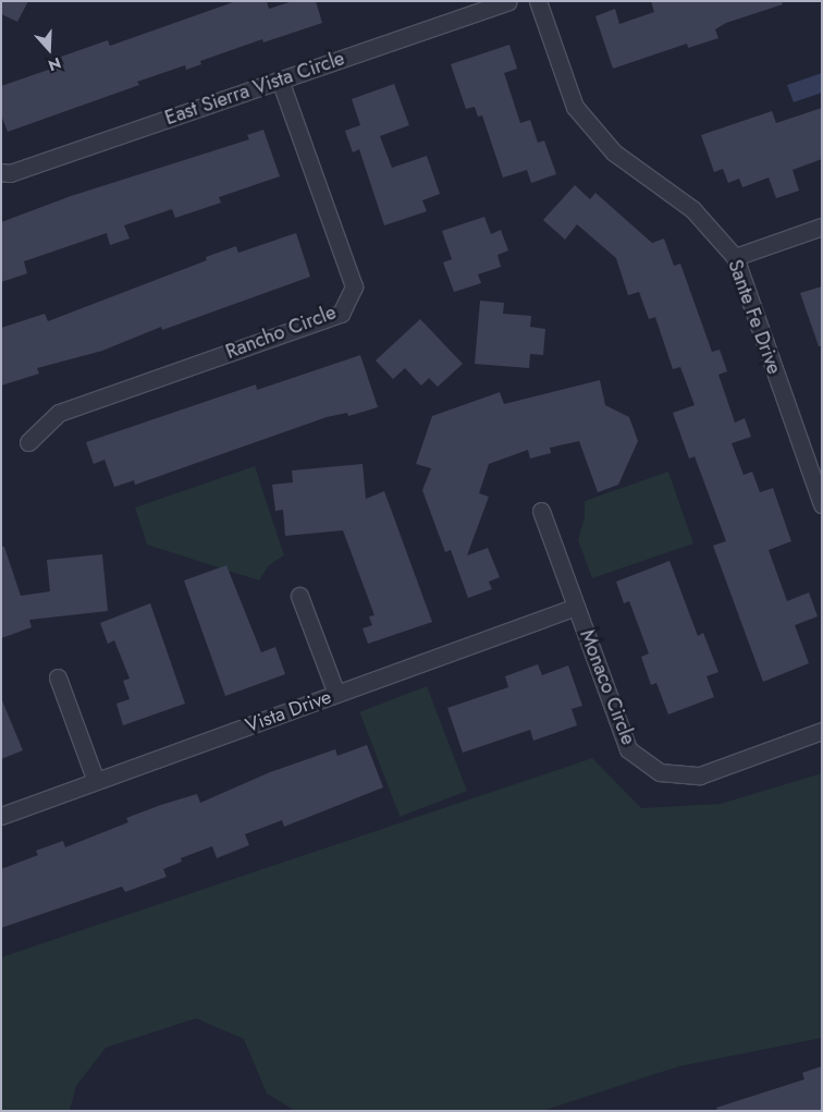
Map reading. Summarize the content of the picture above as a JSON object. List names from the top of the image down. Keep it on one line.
{"streets":{"street":["East Sierra Vista Circle","Sante Fe Drive","Rancho Circle","Monaco Circle","Vista Drive"]},"crossings":[["East Sierra Vista Circle","Rancho Circle"],["Monaco Circle","Vista Drive"]],"north":"bottom"}
